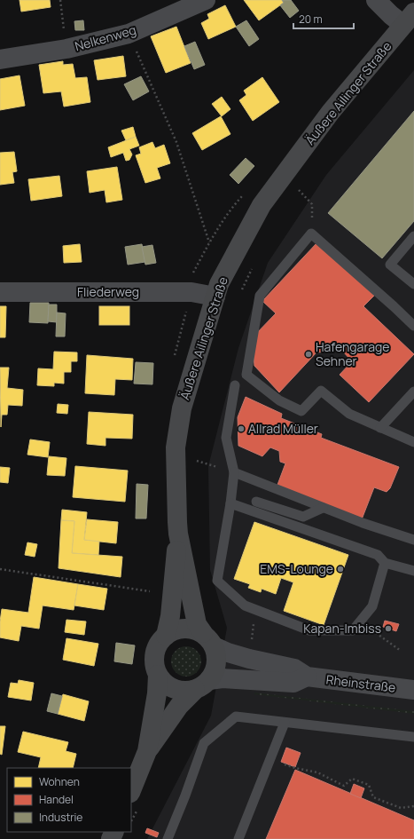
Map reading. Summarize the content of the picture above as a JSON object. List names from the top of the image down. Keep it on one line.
{"streets":{"main road":["Äußere Ailinger Straße"],"street":["Nelkenweg","Fliederweg","Rheinstraße"]},"crossings":[["Äußere Ailinger Straße","Fliederweg"]],"places":["Hafengarage Sehner","Allrad Müller","EMS-Lounge","Kapan-Imbiss"],"legend":["Wohnen","Handel","Industrie"],"scale_bar":"20 m"}
